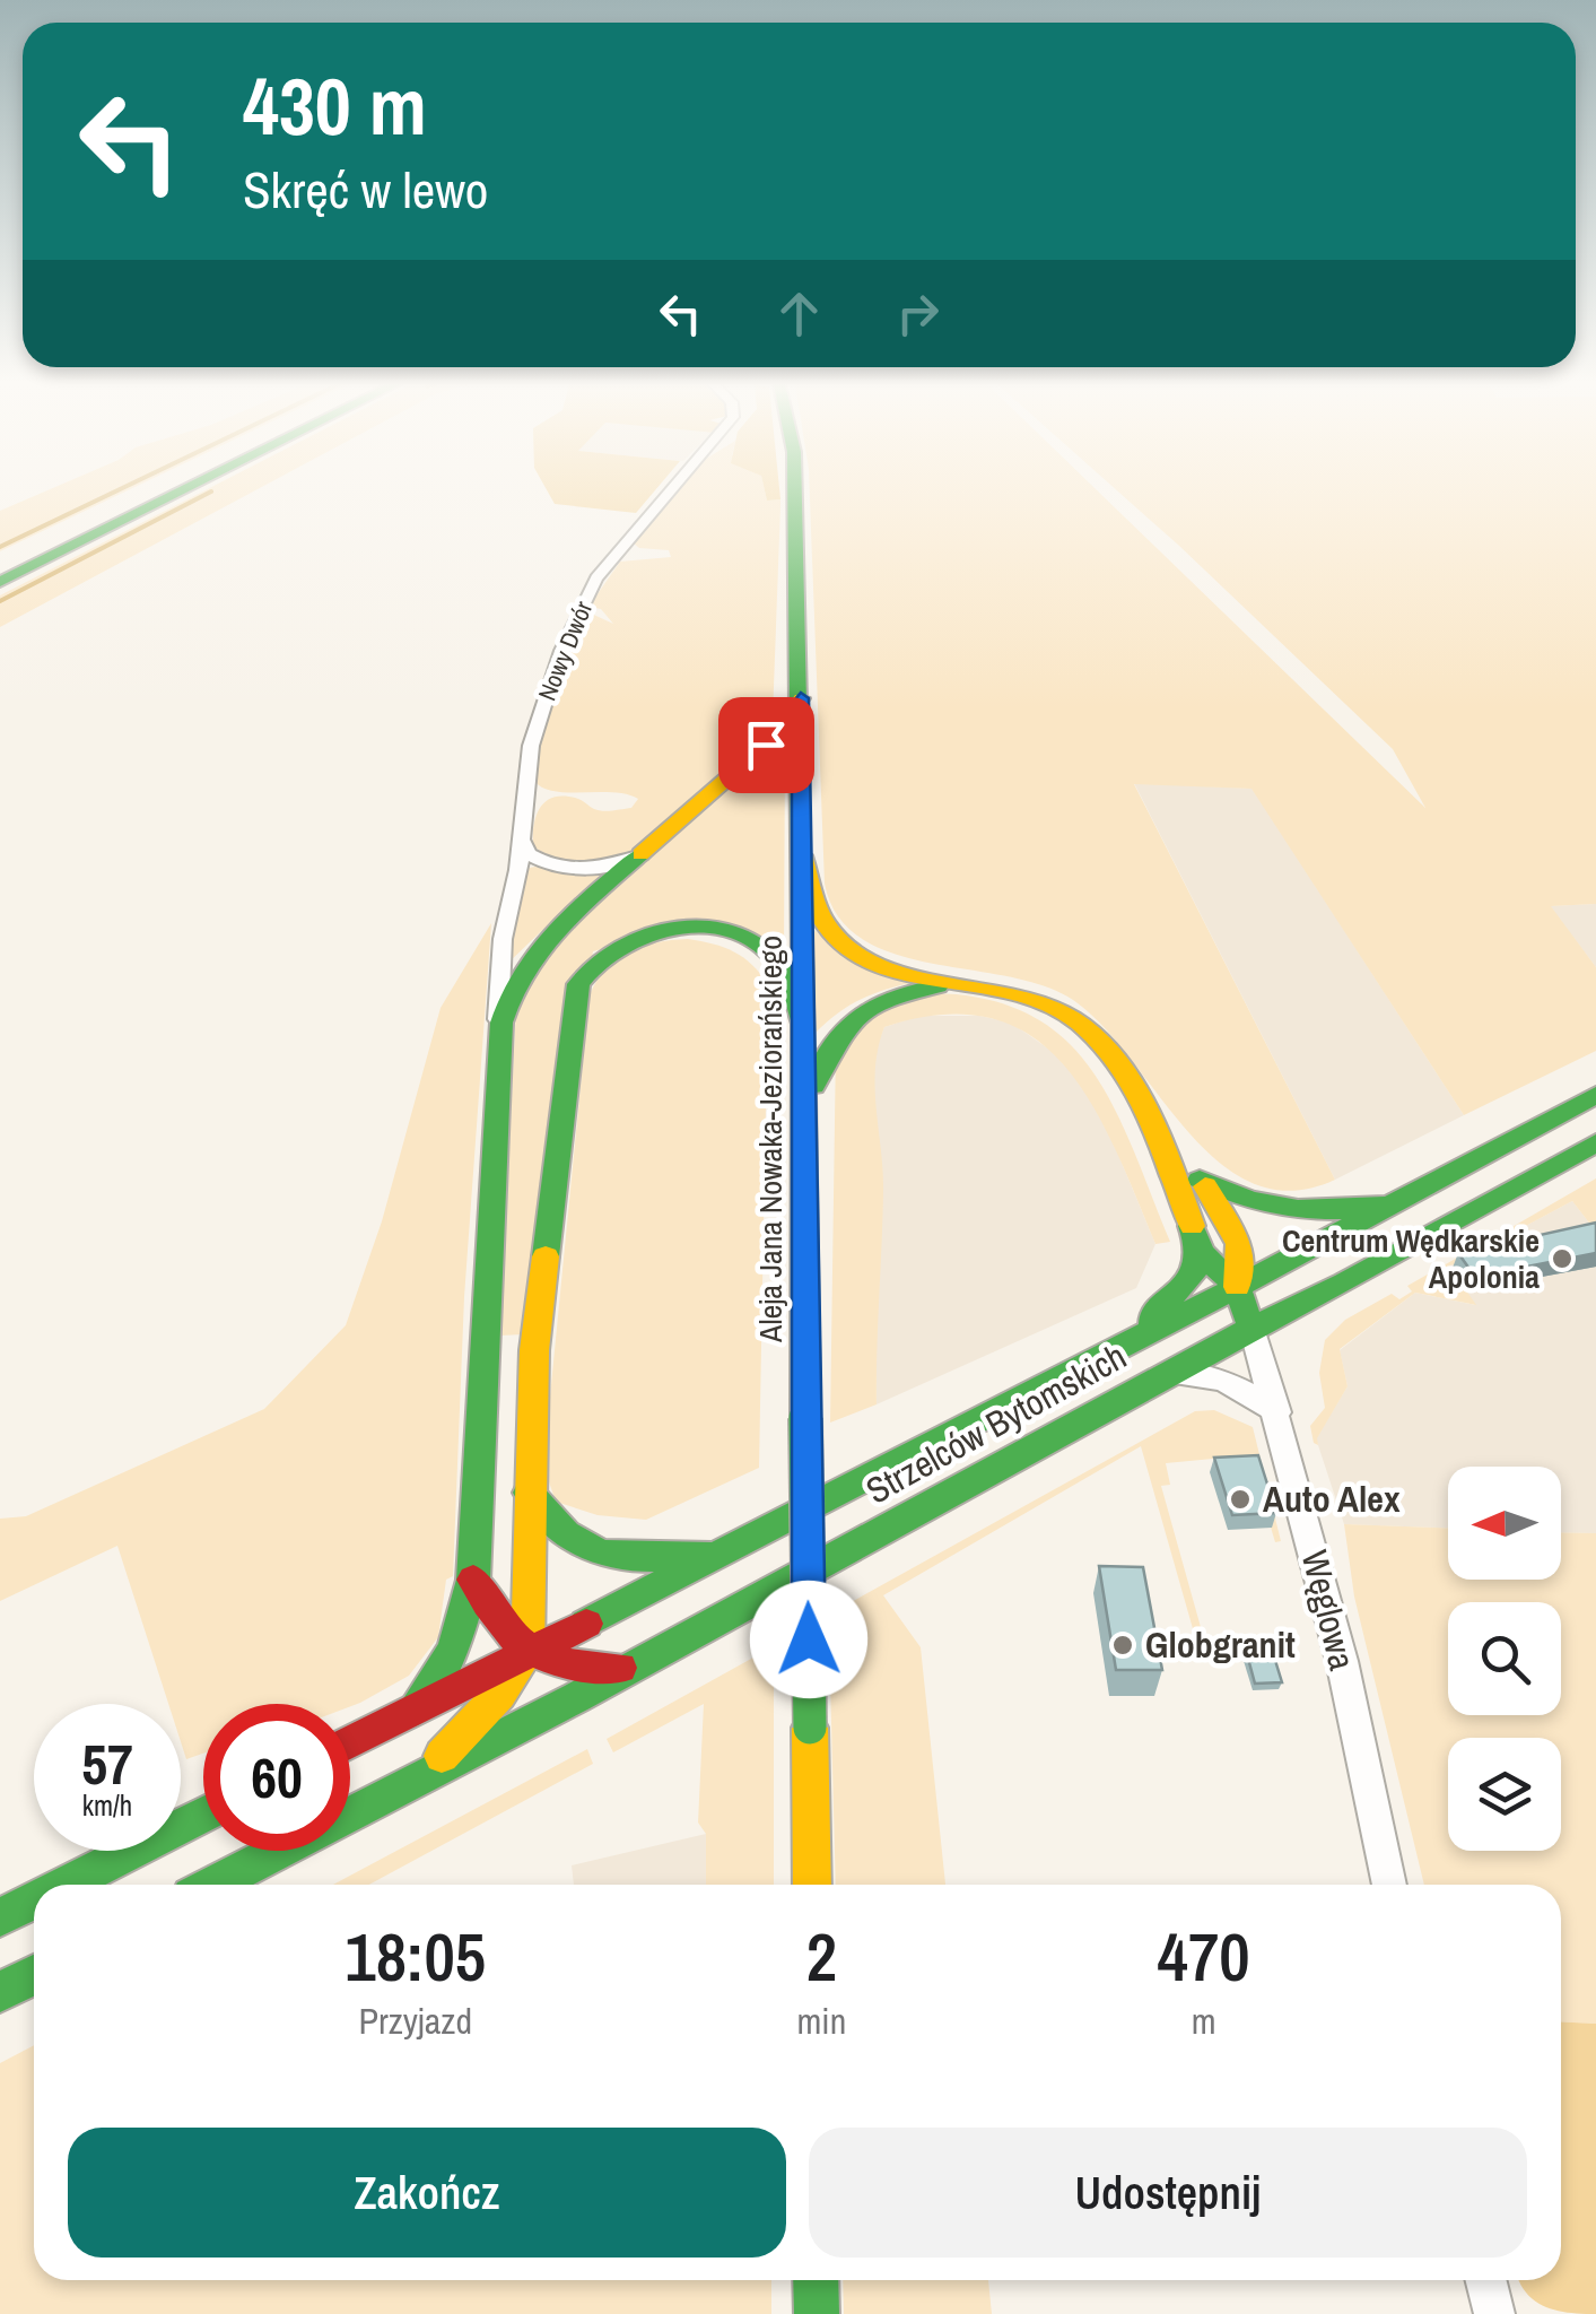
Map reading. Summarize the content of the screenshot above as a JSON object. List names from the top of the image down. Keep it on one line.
{"streets":{"main road":["Aleja Jana Nowaka-Jeziorańskiego","Strzelców Bytomskich"],"street":["Nowy Dwór","Węglowa"]},"crossings":[["Strzelców Bytomskich","Węglowa"]],"places":["Centrum Wędkarskie Apolonia","Auto Alex","Globgranit"],"north":"left","page":{"turn":["430 m","Skręć w lewo"],"speed":"57 km/h","limit":"60","eta":["18:05","Przyjazd","2","min","470","m"],"buttons":["Zakończ","Udostępnij"]}}
